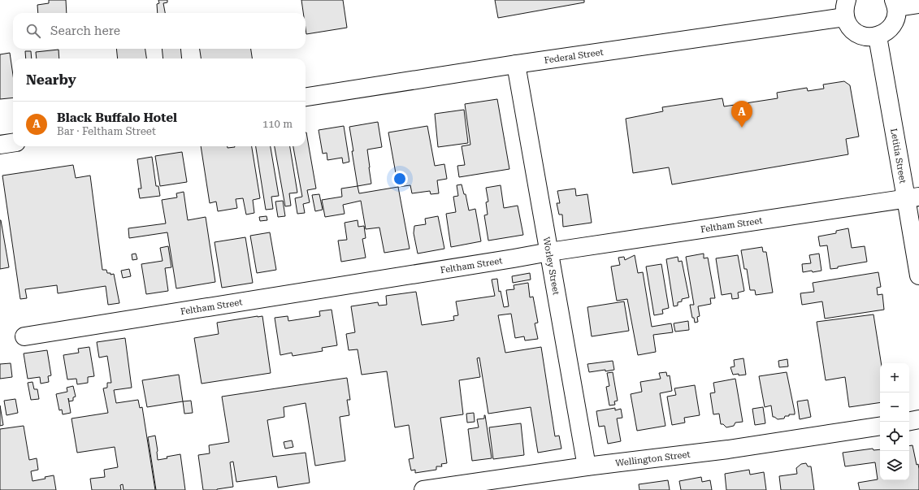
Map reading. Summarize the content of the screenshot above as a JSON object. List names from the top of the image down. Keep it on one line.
{"streets":{"street":["Federal Street","Letitia Street","Feltham Street","Worley Street","Wellington Street"]},"crossings":[["Federal Street","Worley Street"],["Letitia Street","Feltham Street"],["Feltham Street","Worley Street"],["Worley Street","Wellington Street"]],"page":{"search":"Search here","heading":"Nearby","pins":"A","list":[{"mark":"A","name":"Black Buffalo Hotel","note":"Bar · Feltham Street","value":"110 m"}],"map_buttons":["+","−"]}}
